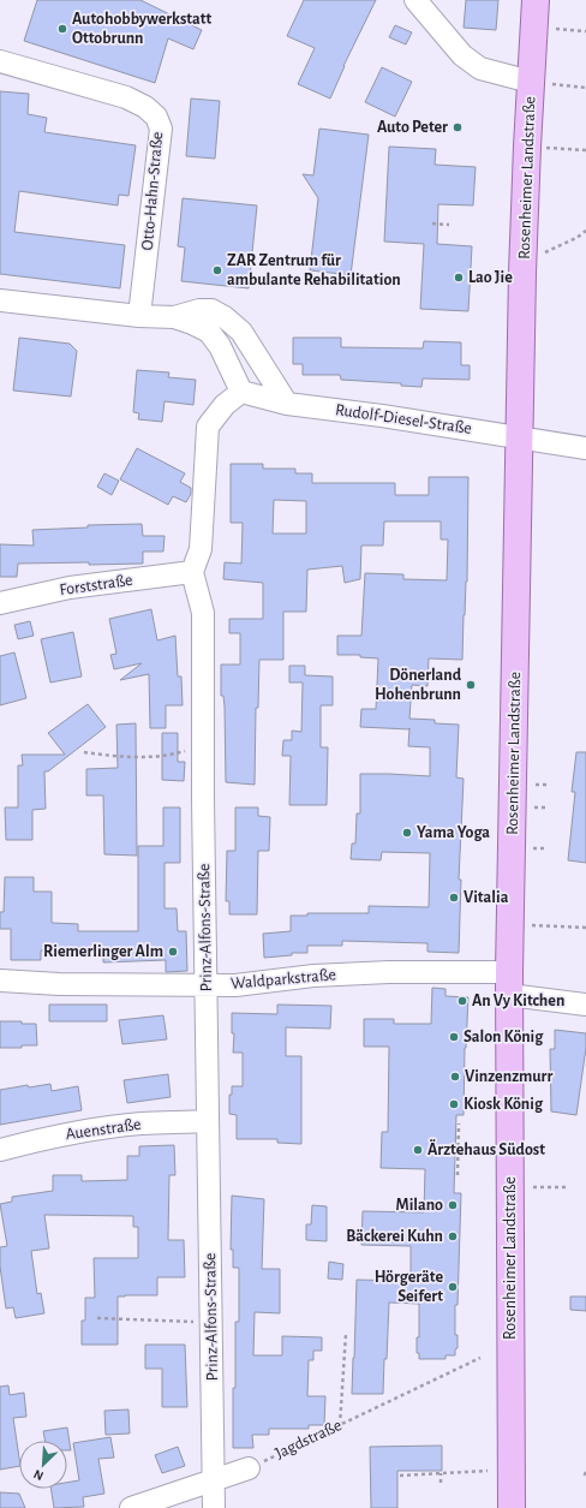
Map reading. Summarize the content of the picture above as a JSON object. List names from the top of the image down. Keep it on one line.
{"streets":{"main road":["Rosenheimer Landstraße"],"street":["Otto-Hahn-Straße","Rudolf-Diesel-Straße","Forststraße","Prinz-Alfons-Straße","Waldparkstraße","Auenstraße"],"path":["Jagdstraße"]},"crossings":[["Rosenheimer Landstraße","Rudolf-Diesel-Straße"],["Rosenheimer Landstraße","Waldparkstraße"],["Forststraße","Prinz-Alfons-Straße"],["Prinz-Alfons-Straße","Waldparkstraße"],["Prinz-Alfons-Straße","Auenstraße"]],"places":["Autohobbywerkstatt Ottobrunn","Auto Peter","ZAR Zentrum für ambulante Rehabilitation","Lao Jie","Dönerland Hohenbrunn","Yama Yoga","Vitalia","Riemerlinger Alm","An Vy Kitchen","Salon König","Vinzenzmurr","Kiosk König","Ärztehaus Südost","Milano","Bäckerei Kuhn","Hörgeräte Seifert"],"north":"bottom left"}
